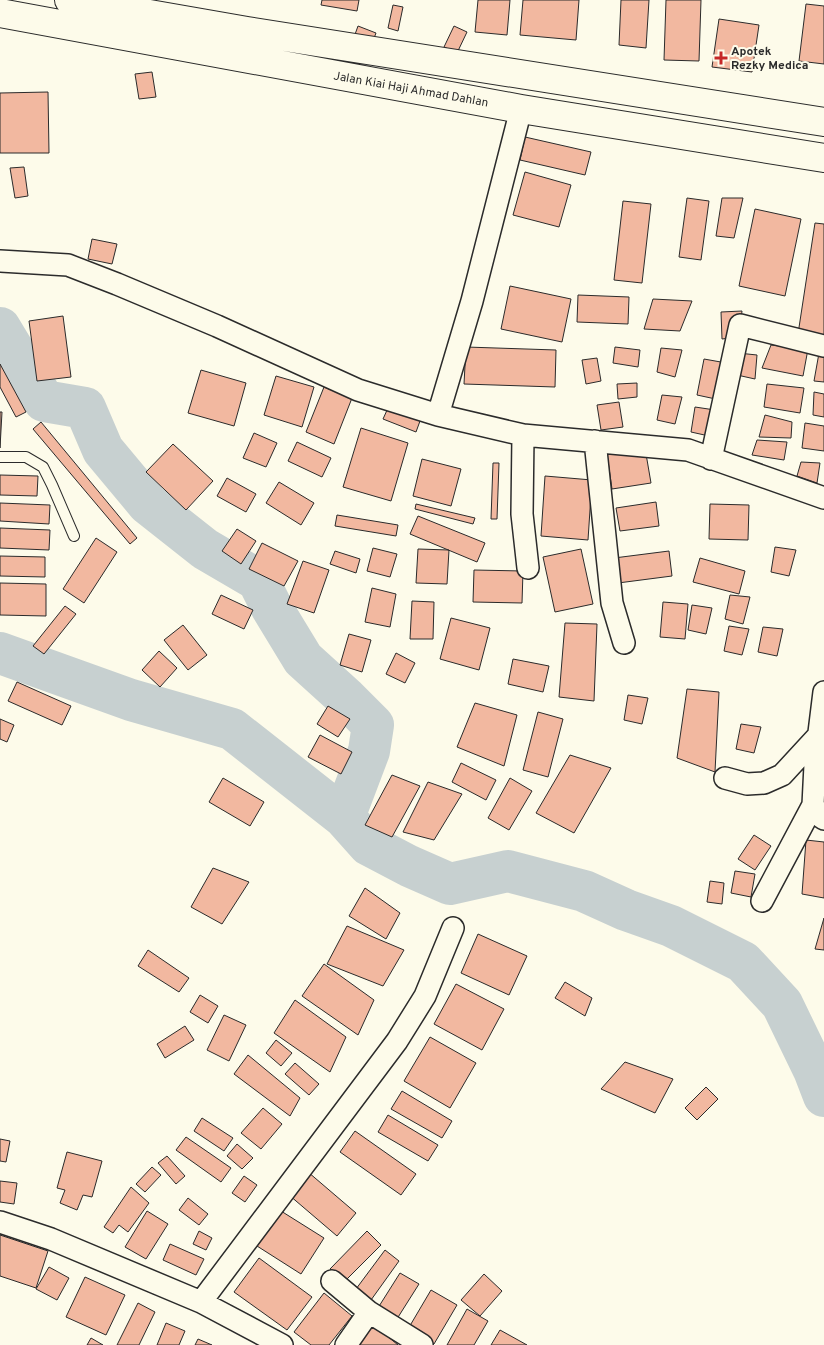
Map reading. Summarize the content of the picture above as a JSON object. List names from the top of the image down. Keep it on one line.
{"streets":{"main road":["Jalan Kiai Haji Ahmad Dahlan"]},"places":{"health":["Apotek Rezky Medica"]}}
